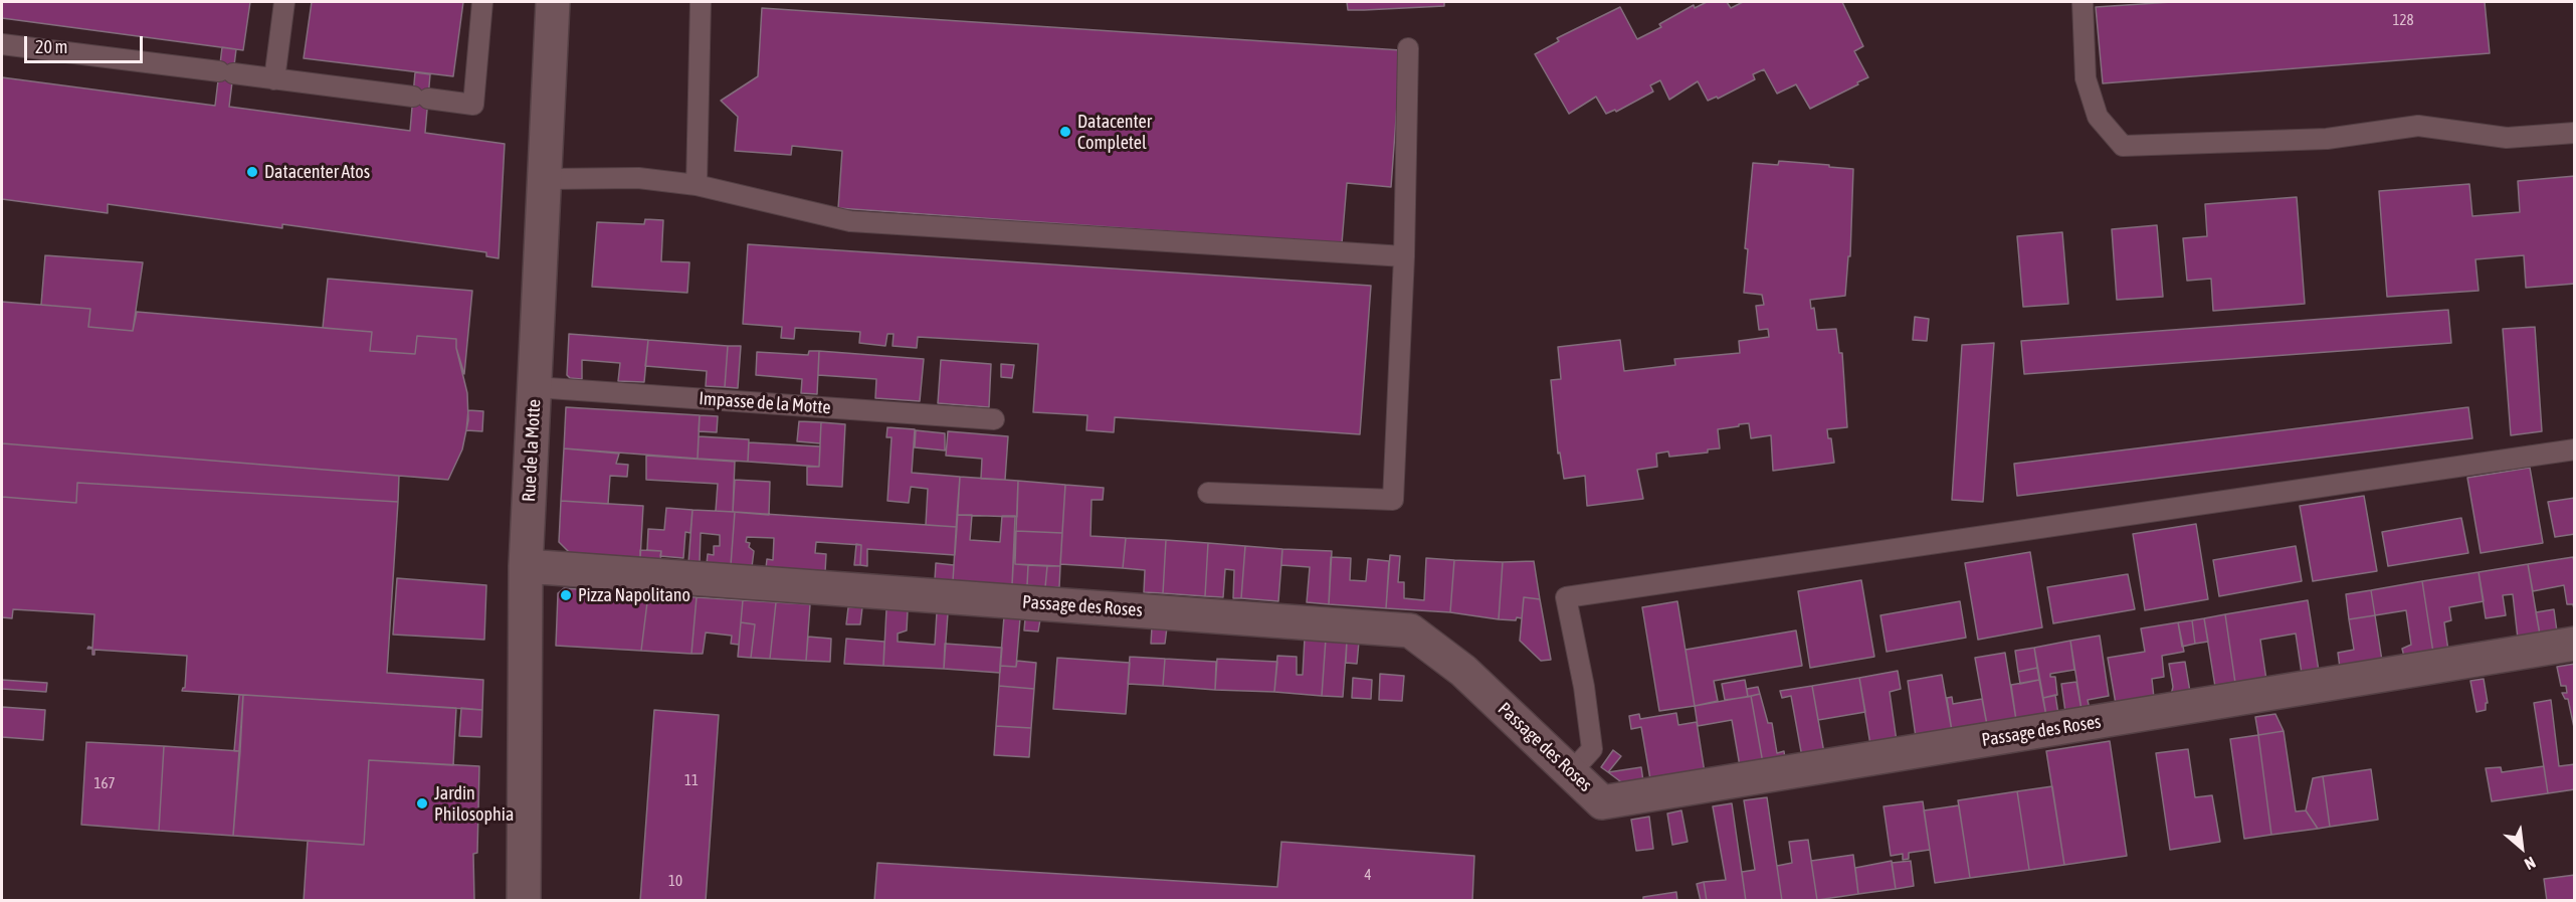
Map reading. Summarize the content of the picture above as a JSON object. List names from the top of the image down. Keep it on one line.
{"streets":{"street":["Rue de la Motte","Passage des Roses"],"lane":["Impasse de la Motte"]},"crossings":[["Impasse de la Motte","Rue de la Motte"],["Rue de la Motte","Passage des Roses"]],"places":["Datacenter Completel","Datacenter Atos","Pizza Napolitano","Jardin Philosophia"],"house_numbers":["128","11","167","4","10"],"scale_bar":"20 m","north":"bottom right"}
